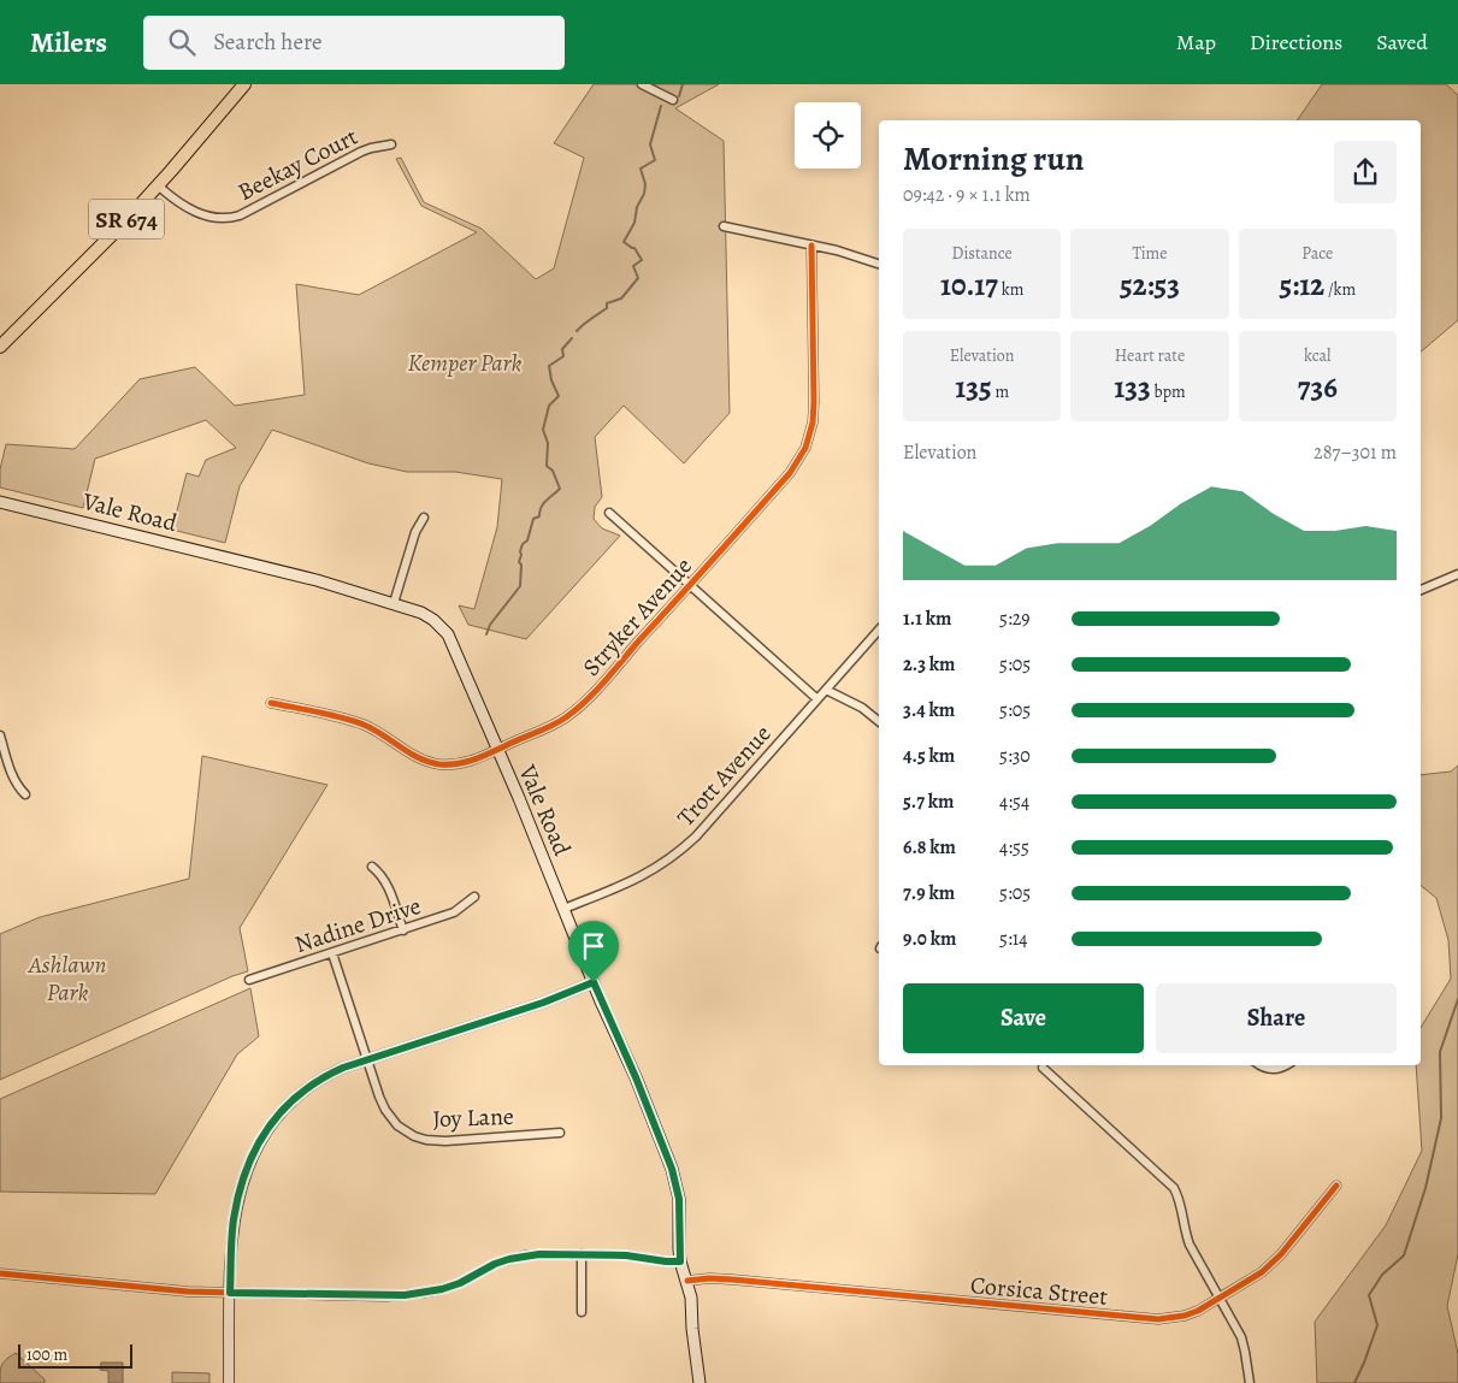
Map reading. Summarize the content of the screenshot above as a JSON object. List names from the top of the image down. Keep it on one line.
{"streets":{"main road":["SR 674","Vale Road"],"street":["Beekay Court","Stryker Avenue","Trott Avenue","Nadine Drive","Joy Lane","Corsica Street"]},"crossings":[["Beekay Court","SR 674"],["Vale Road","Stryker Avenue"],["Vale Road","Trott Avenue"],["Vale Road","Corsica Street"],["Nadine Drive","Joy Lane"]],"parks":["Kemper Park","Ashlawn Park"],"scale_bar":"100 m","page":{"header":"Milers","search":"Search here","nav":["Map","Directions","Saved"],"heading":["Morning run","09:42 · 9 × 1.1 km"],"stats":[["Distance","10.17 km"],["Time","52:53"],["Pace","5:12 /km"],["Elevation","135 m"],["Heart rate","133 bpm"],["kcal","736"]],"chart":["Elevation","287–301 m"],"list":[{"name":"1.1 km","note":"5:29"},{"name":"2.3 km","note":"5:05"},{"name":"3.4 km","note":"5:05"},{"name":"4.5 km","note":"5:30"},{"name":"5.7 km","note":"4:54"},{"name":"6.8 km","note":"4:55"},{"name":"7.9 km","note":"5:05"},{"name":"9.0 km","note":"5:14"}],"buttons":["Save","Share"],"scale":"100 m"}}
